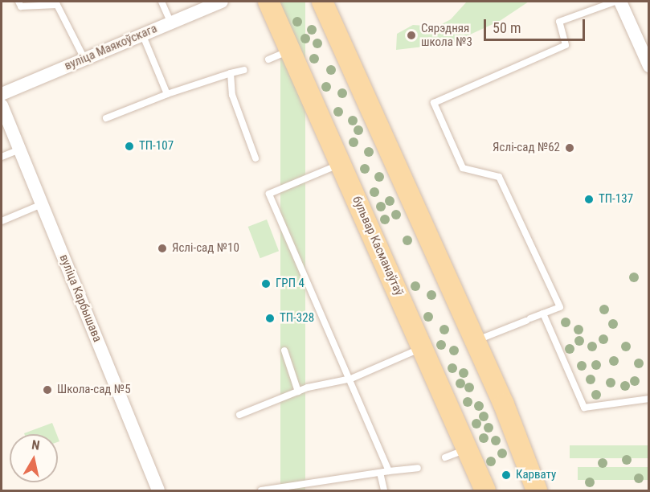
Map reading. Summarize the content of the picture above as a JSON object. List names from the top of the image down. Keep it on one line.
{"streets":{"main road":["бульвар Касманаўтаў"],"street":["вуліца Маякоўскага","вуліца Карбышава"]},"places":["Сярэдняя школа №3","ТП-107","Яслі-сад №62","ТП-137","Яслі-сад №10","ГРП 4","ТП-328","Школа-сад №5","Карвату"],"scale_bar":"50 m","north":"top"}
